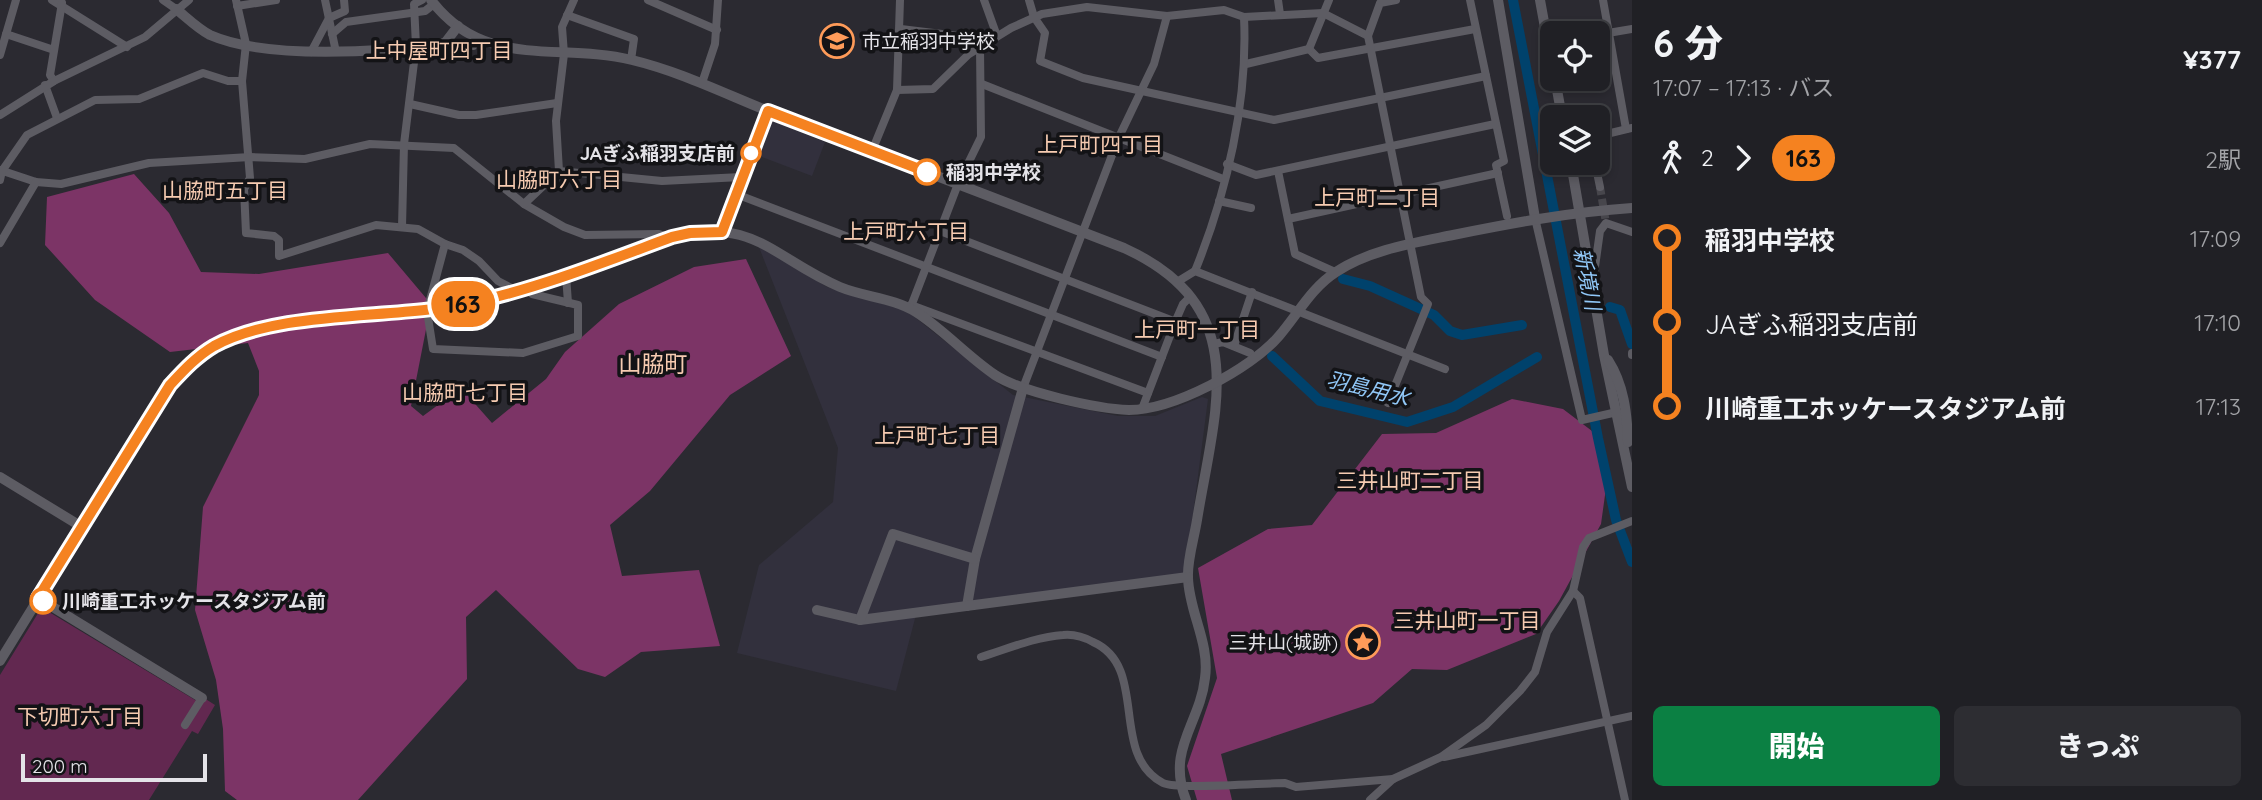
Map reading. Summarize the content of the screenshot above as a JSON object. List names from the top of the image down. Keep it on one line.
{"districts":["上中屋町四丁目","上戸町四丁目","山脇町六丁目","山脇町五丁目","上戸町二丁目","上戸町六丁目","上戸町一丁目","山脇町","山脇町七丁目","上戸町七丁目","三井山町二丁目","三井山町一丁目","下切町六丁目"],"water":["新境川","羽島用水"],"places":{"school or university":["市立稲羽中学校"],"other":["JAぎふ稲羽支店前","稲羽中学校","川崎重工ホッケースタジアム前"],"place":["三井山(城跡)"]},"lines":["bus line 163"],"scale_bar":"200 m","page":{"on_map":"163","heading":["6 分","17:07 – 17:13 · バス","¥377"],"legs":["2","163","2駅"],"list":[{"name":"稲羽中学校","value":"17:09"},{"name":"JAぎふ稲羽支店前","value":"17:10"},{"name":"川崎重工ホッケースタジアム前","value":"17:13"}],"buttons":["開始","きっぷ"],"scale":"200 m"}}
